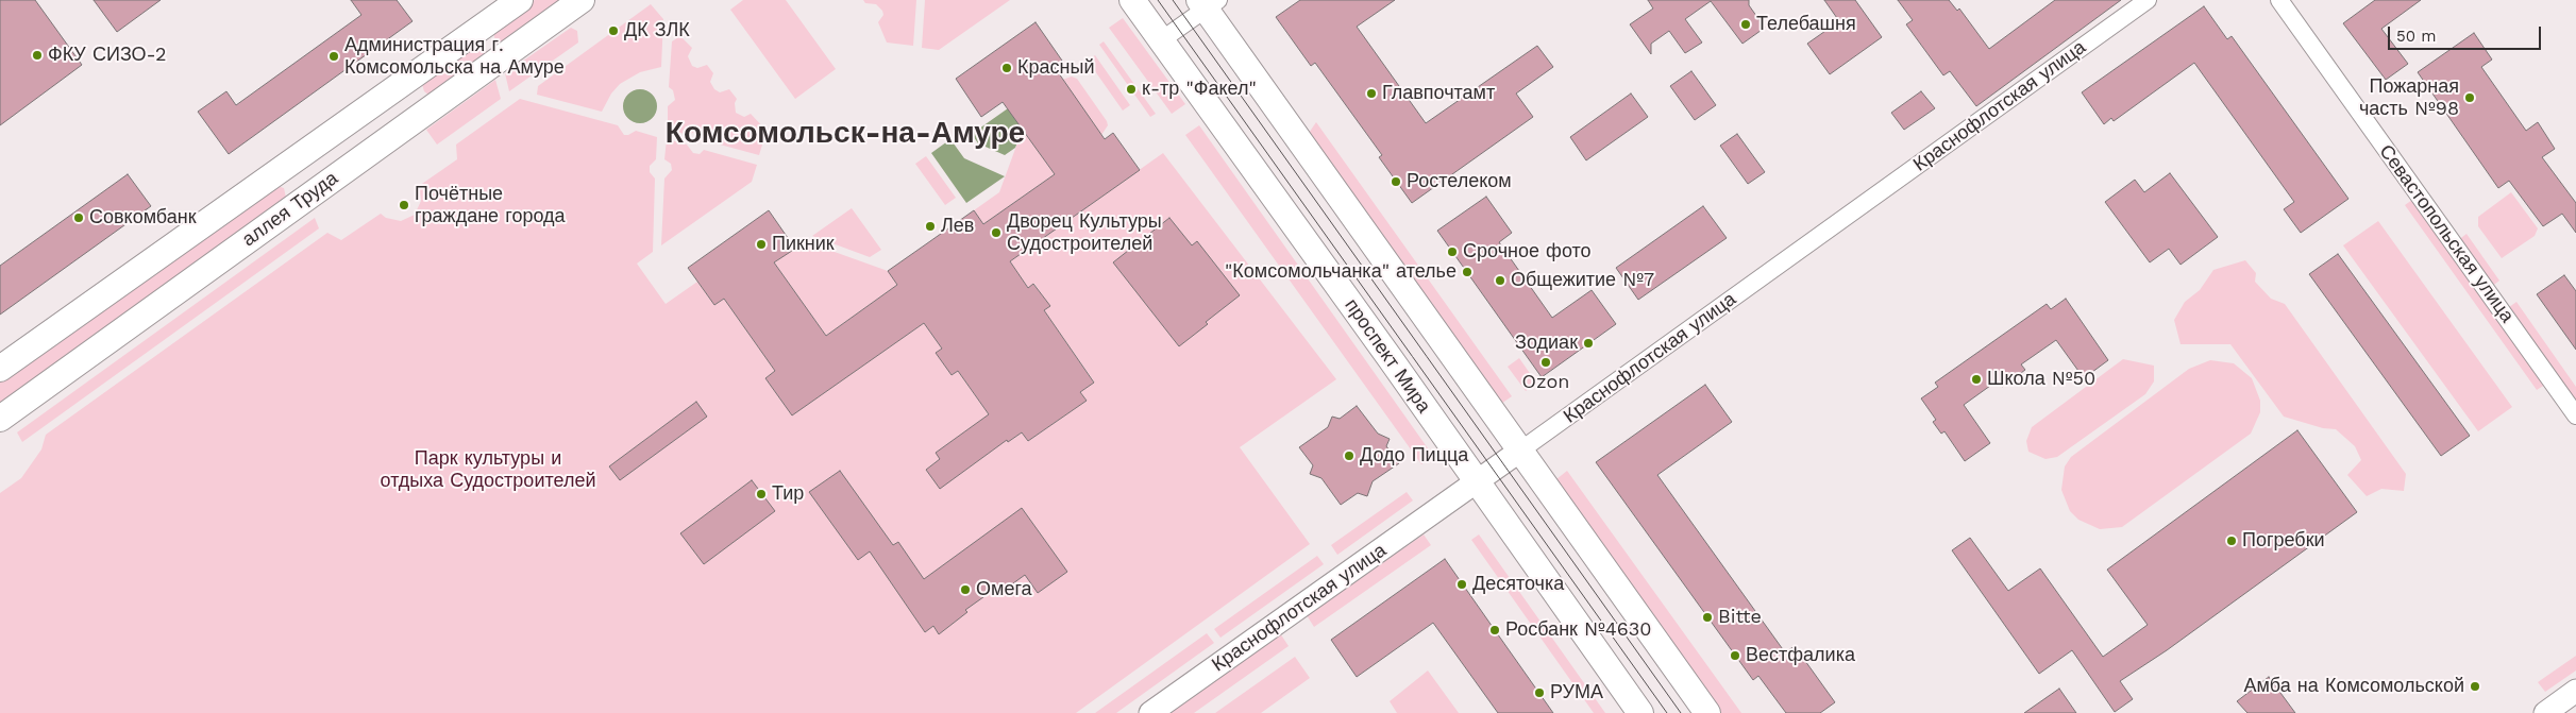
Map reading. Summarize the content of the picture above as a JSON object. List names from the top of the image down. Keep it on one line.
{"streets":{"main road":["аллея Труда","проспект Мира"],"street":["Краснофлотская улица","Севастопольская улица"]},"crossings":[["Краснофлотская улица","проспект Мира"]],"districts":["Комсомольск-на-Амуре"],"parks":["Парк культуры и отдыха Судостроителей"],"places":["Телебашня","ДК ЗЛК","ФКУ СИЗО-2","Администрация г. Комсомольска на Амуре","Красный","к-тр \"Факел\"","Главпочтамт","Пожарная часть №98","Ростелеком","Почётные граждане города","Совкомбанк","Лев","Дворец Культуры Судостроителей","Пикник","Срочное фото","\"Комсомольчанка\" ателье","Общежитие №7","Зодиак","Ozon","Школа №50","Додо Пицца","Тир","Погребки","Десяточка","Омега","Bitte","Росбанк №4630","Вестфалика","Амба на Комсомольской","РУМА"],"scale_bar":"50 m"}
